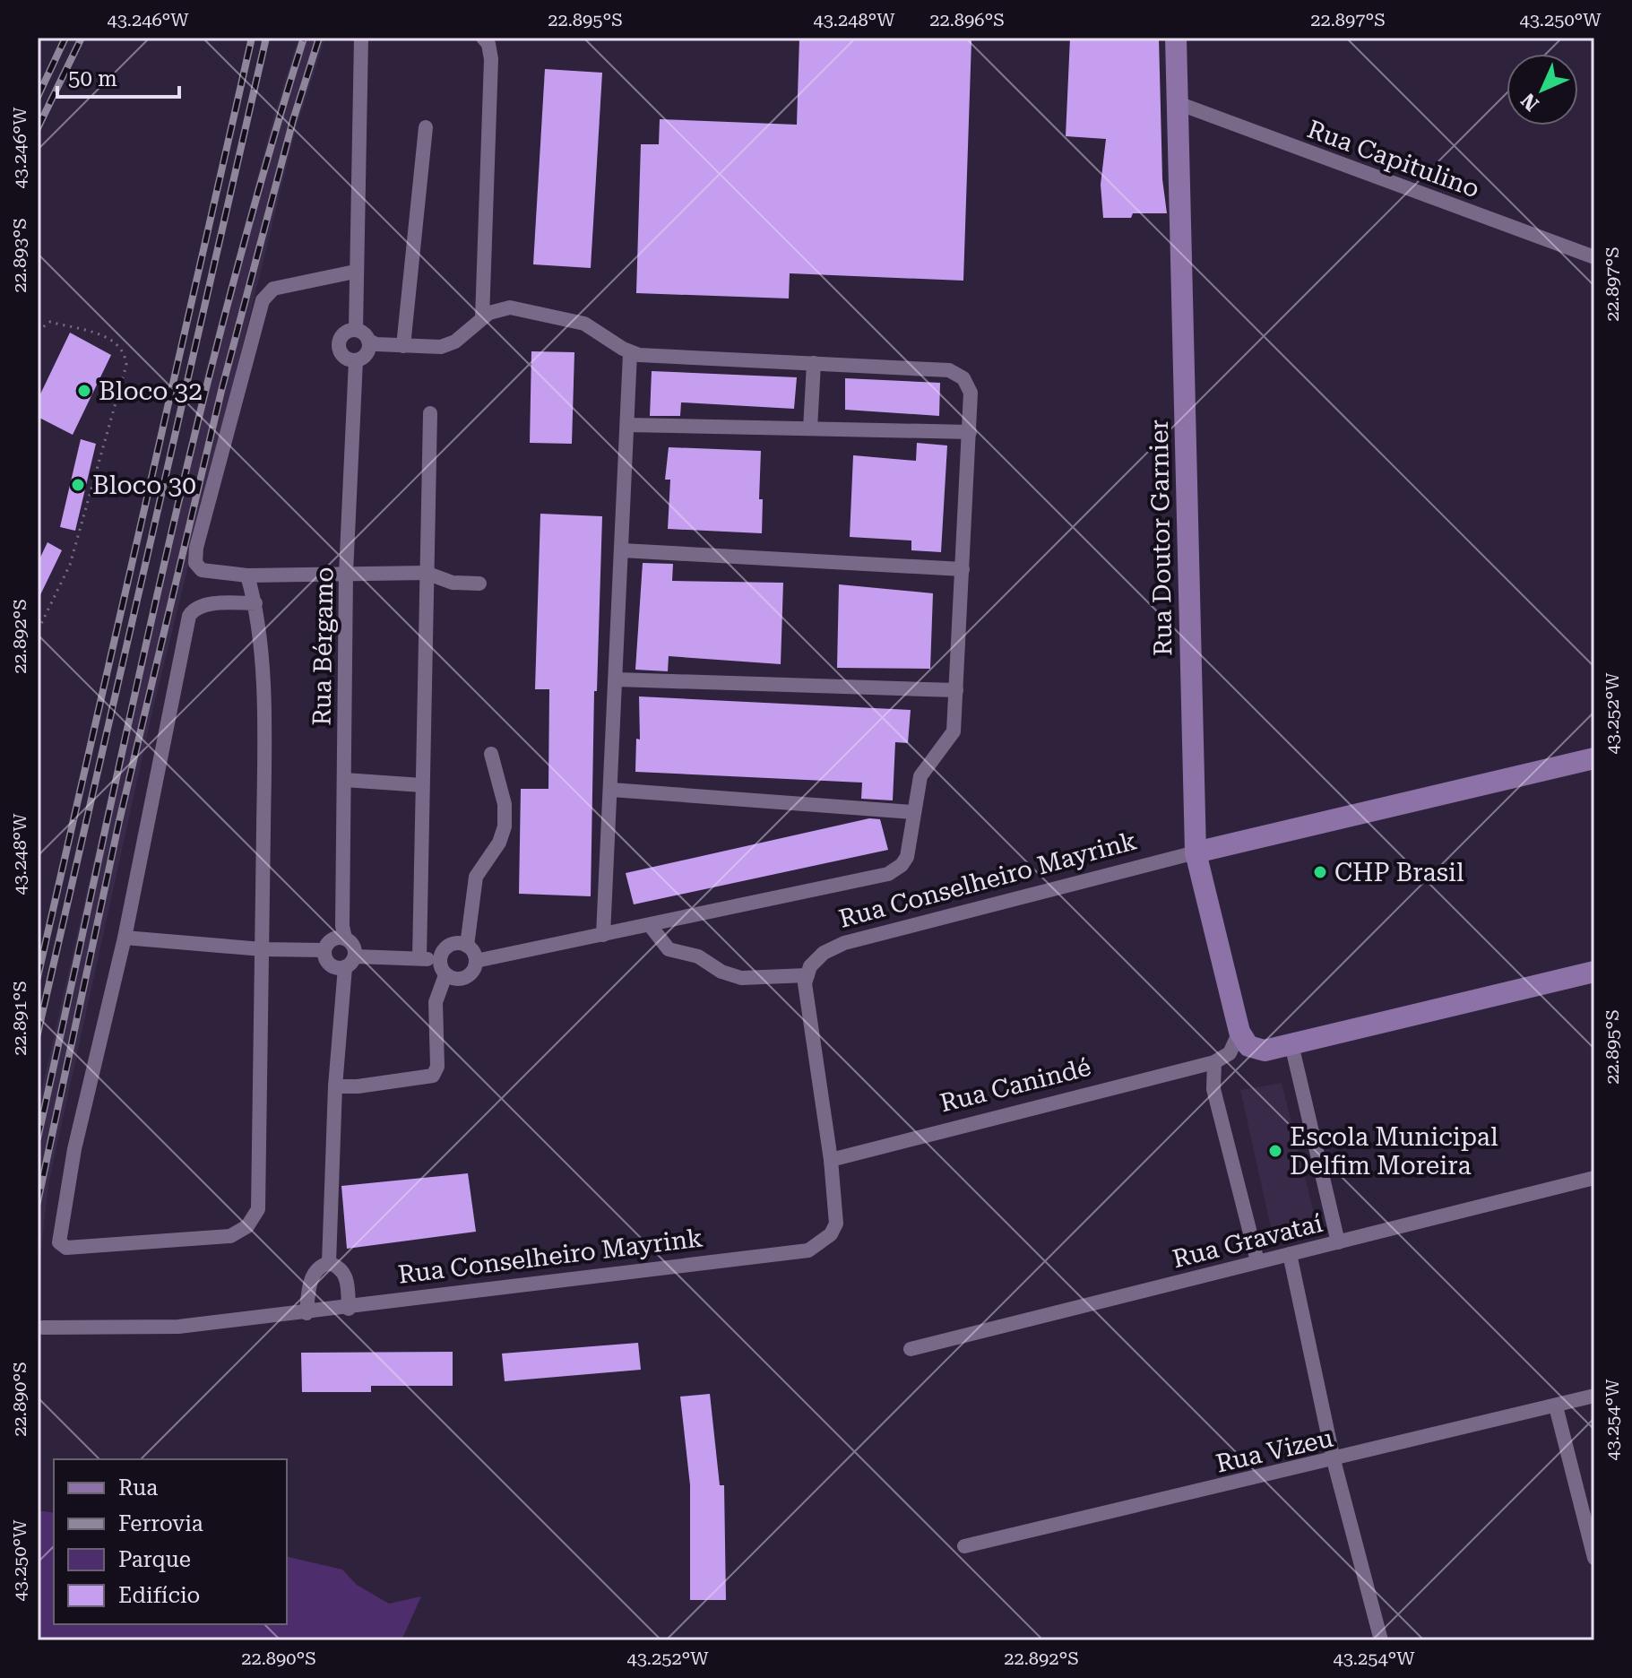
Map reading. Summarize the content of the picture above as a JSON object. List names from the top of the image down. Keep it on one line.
{"streets":{"main road":["Rua Doutor Garnier","Rua Conselheiro Mayrink"],"street":["Rua Capitulino","Rua Bérgamo","Rua Canindé","Rua Gravataí","Rua Vizeu"]},"crossings":[["Rua Capitulino","Rua Doutor Garnier"],["Rua Doutor Garnier","Rua Conselheiro Mayrink"],["Rua Conselheiro Mayrink","Rua Canindé"]],"places":["Bloco 32","Bloco 30","CHP Brasil","Escola Municipal Delfim Moreira"],"legend":["Rua","Ferrovia","Parque","Edifício"],"scale_bar":"50 m","north":"bottom left","coordinates":["43.246°W","22.895°S","43.248°W","22.896°S","22.897°S","43.250°W","22.893°S","22.892°S","43.252°W","22.891°S","22.890°S","43.254°W"]}
